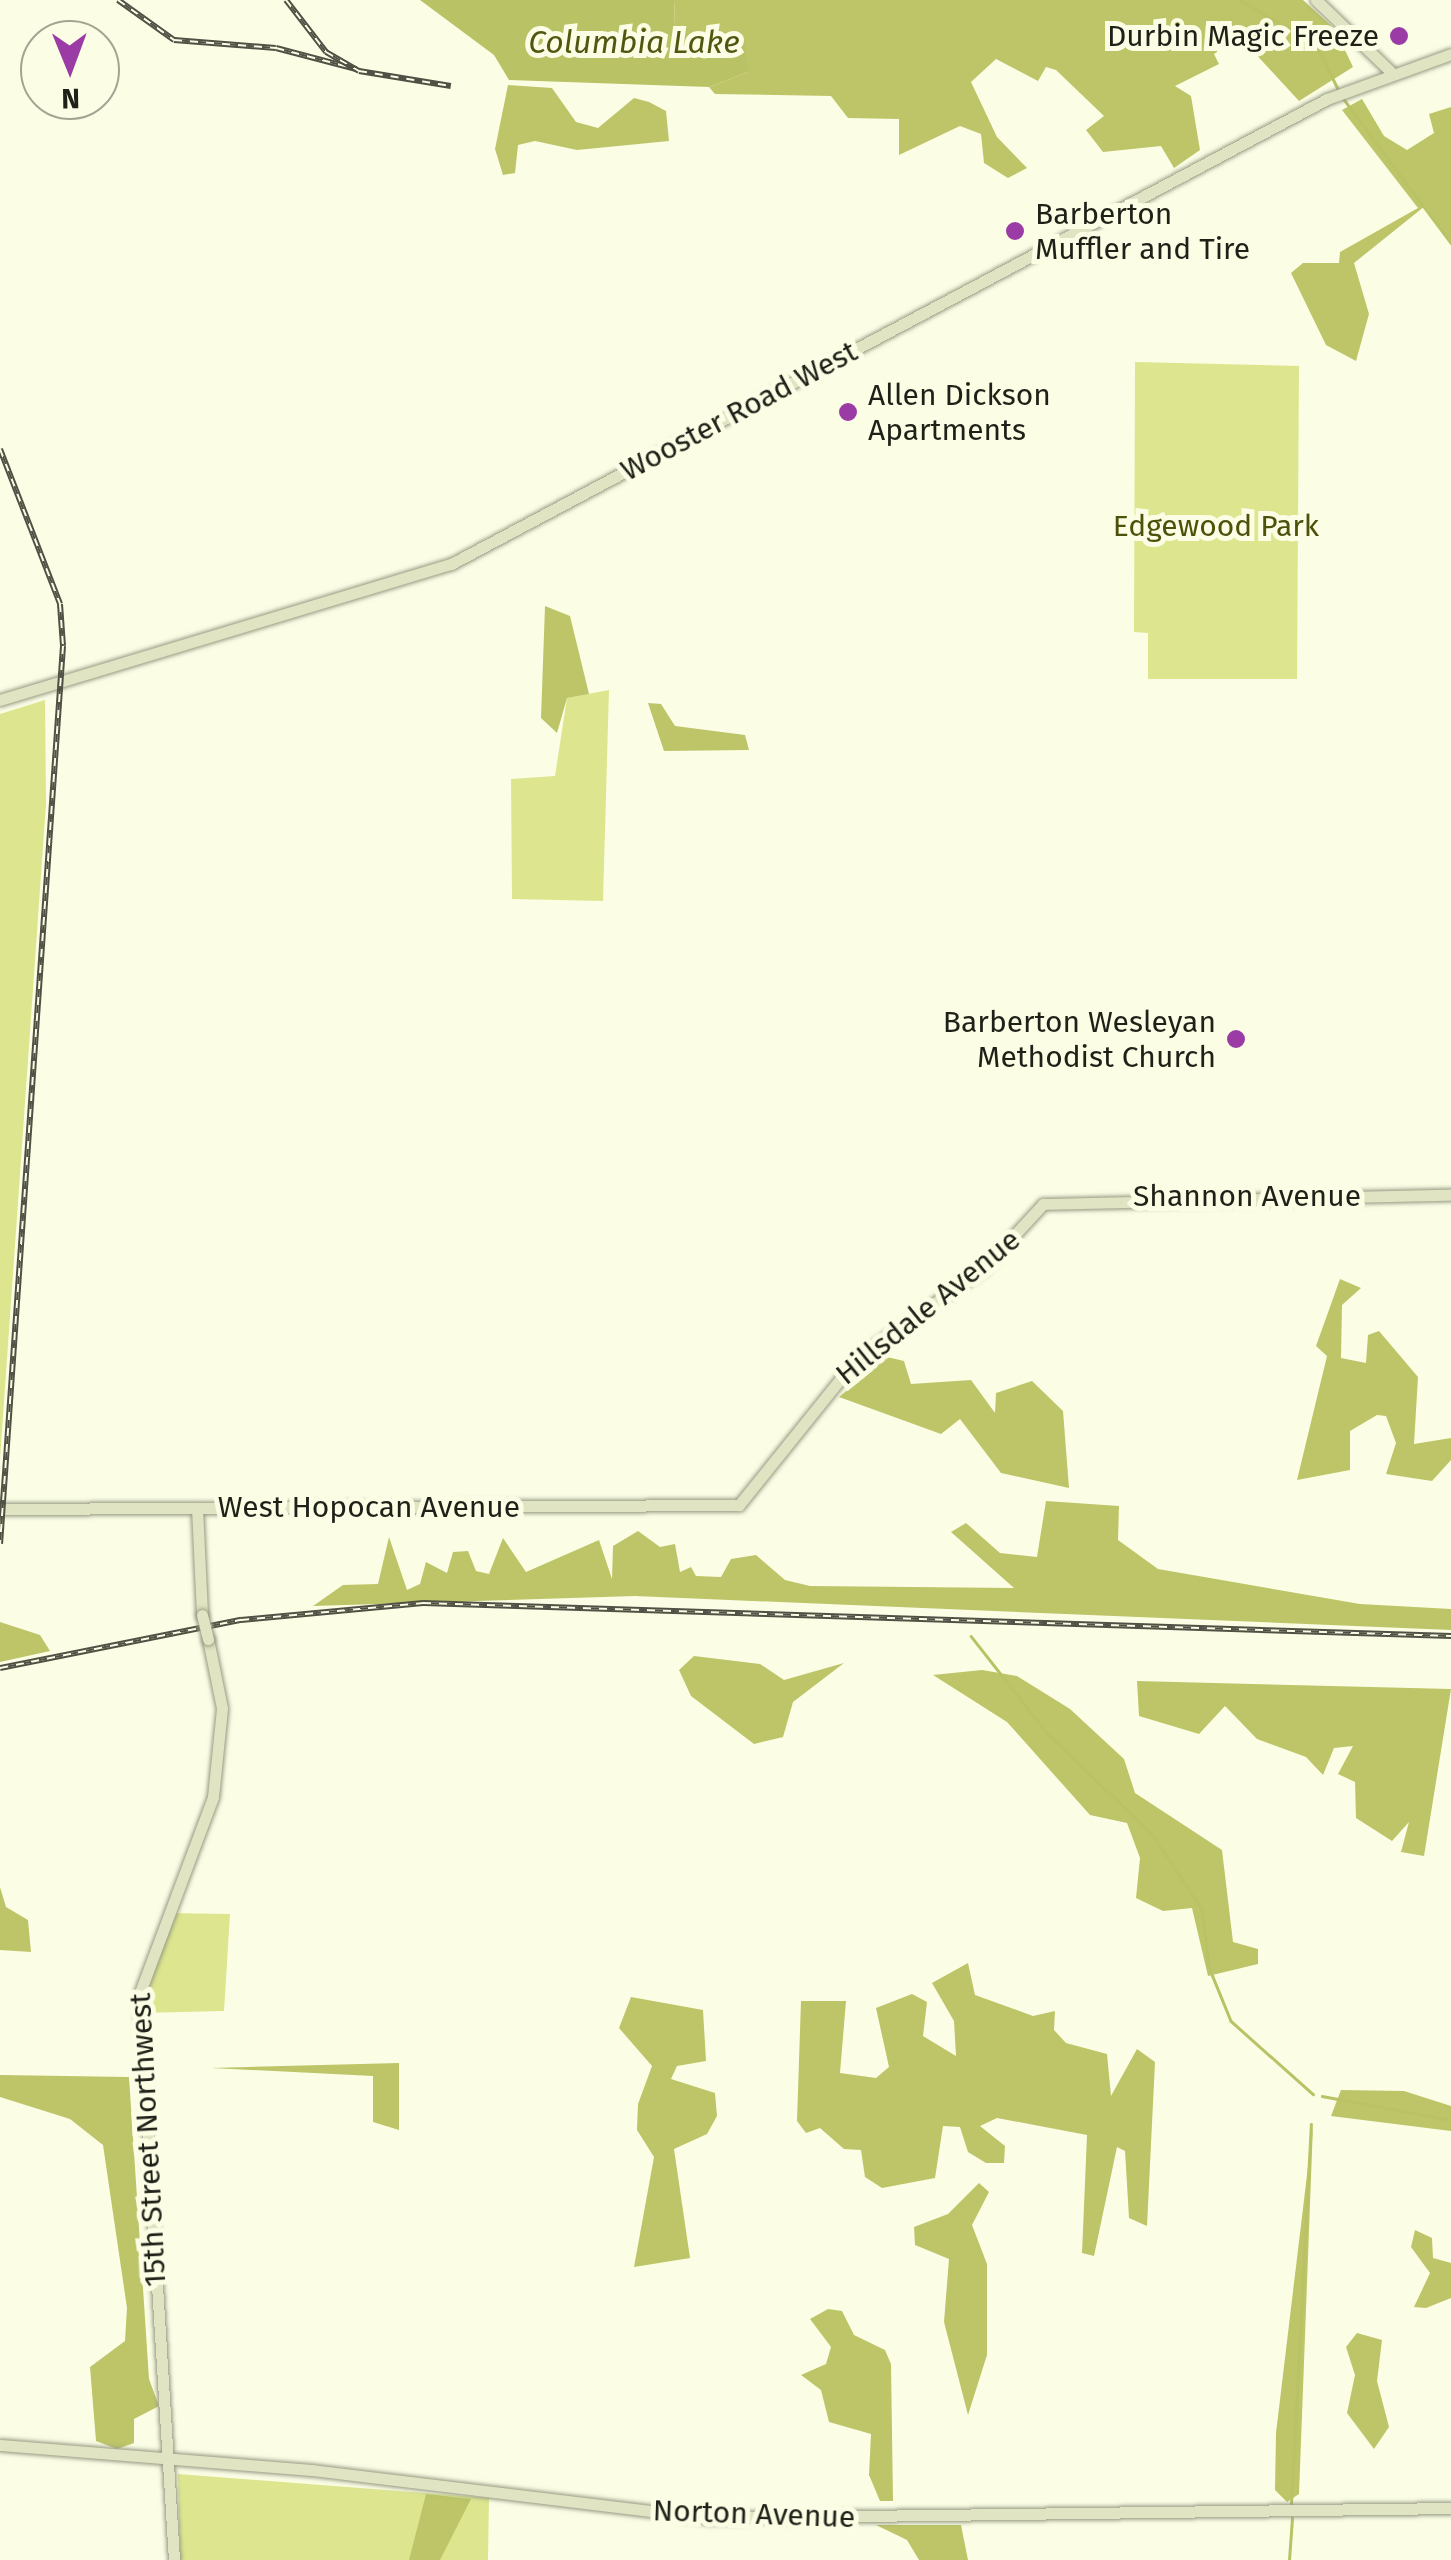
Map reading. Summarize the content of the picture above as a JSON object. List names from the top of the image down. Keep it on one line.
{"streets":{"main road":["Wooster Road West","Shannon Avenue","Hillsdale Avenue","West Hopocan Avenue","15th Street Northwest","Norton Avenue"]},"crossings":[["Shannon Avenue","Hillsdale Avenue"],["Hillsdale Avenue","West Hopocan Avenue"],["West Hopocan Avenue","15th Street Northwest"],["15th Street Northwest","Norton Avenue"]],"water":["Columbia Lake"],"parks":["Edgewood Park"],"places":["Durbin Magic Freeze","Barberton Muffler and Tire","Allen Dickson Apartments","Barberton Wesleyan Methodist Church"],"north":"bottom"}
